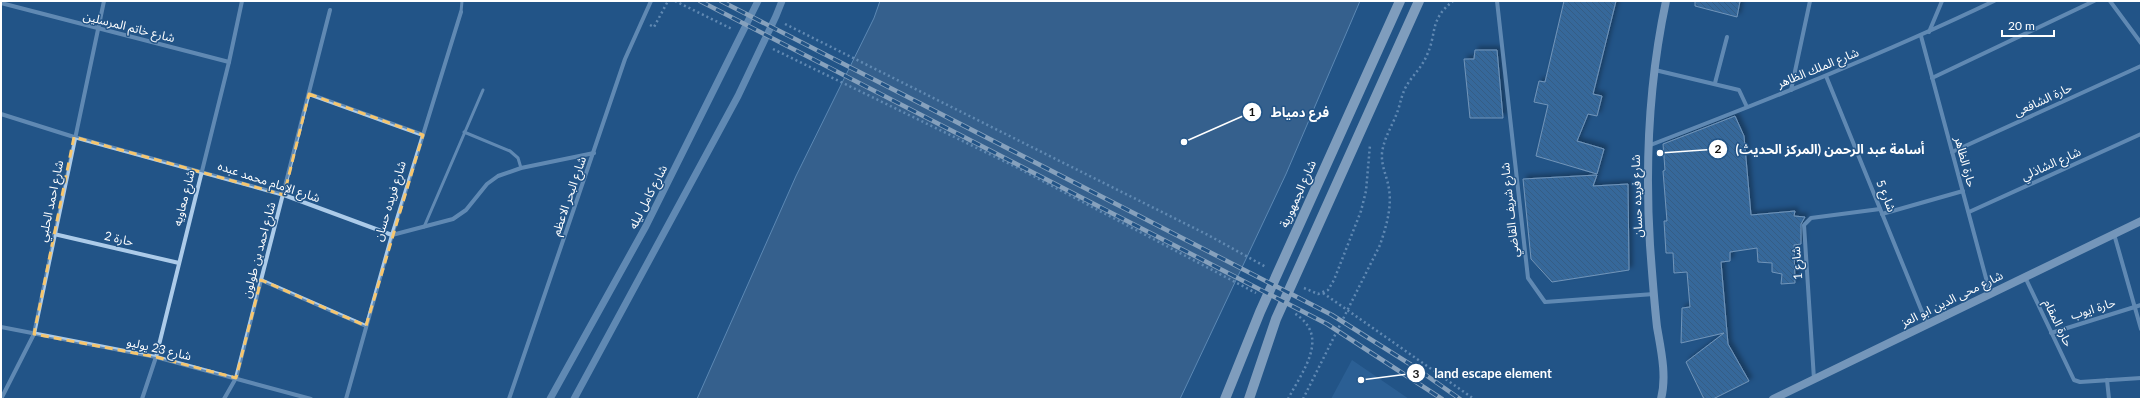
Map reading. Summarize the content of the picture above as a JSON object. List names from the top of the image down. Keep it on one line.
{"streets":{"main road":["شارع الجمهورية","شارع فريده حسان","شارع محى الدين ابو العز"],"street":["شارع خاتم المرسلين","شارع الملك الظاهر","حارة الشافعى","حارة الظاهر","شارع الشاذلي","شارع الإمام محمد عبده","شارع البحر الاعظم","شارع 5","شارع كامل ليله","شارع معاويه","شارع احمد الحلبي","شارع شريف القاضي","حارة 2","شارع احمد بن طولون","شارع 1","حارة ايوب","حارة المقام","شارع 23 يوليو"]},"crossings":[["شارع خاتم المرسلين","شارع معاويه"],["شارع خاتم المرسلين","شارع احمد الحلبي"],["شارع الملك الظاهر","حارة الظاهر"],["شارع الملك الظاهر","شارع فريده حسان"],["شارع الملك الظاهر","شارع 5"],["حارة الشافعى","حارة الظاهر"],["حارة الظاهر","شارع الشاذلي"],["حارة الظاهر","شارع محى الدين ابو العز"],["شارع الإمام محمد عبده","شارع فريده حسان"],["شارع الإمام محمد عبده","شارع معاويه"],["شارع الإمام محمد عبده","شارع احمد الحلبي"],["شارع الإمام محمد عبده","شارع احمد بن طولون"],["شارع فريده حسان","شارع شريف القاضي"],["شارع 5","شارع 1"],["شارع 5","شارع محى الدين ابو العز"],["شارع معاويه","حارة 2"],["شارع معاويه","شارع 23 يوليو"],["شارع احمد الحلبي","حارة 2"],["شارع احمد الحلبي","شارع 23 يوليو"],["شارع احمد بن طولون","شارع 23 يوليو"],["شارع 1","شارع محى الدين ابو العز"],["شارع محى الدين ابو العز","حارة المقام"],["حارة ايوب","حارة المقام"]],"places":["فرع دمياط","أسامة عبد الرحمن (المركز الحديث)","land escape element"],"scale_bar":"20 m"}
